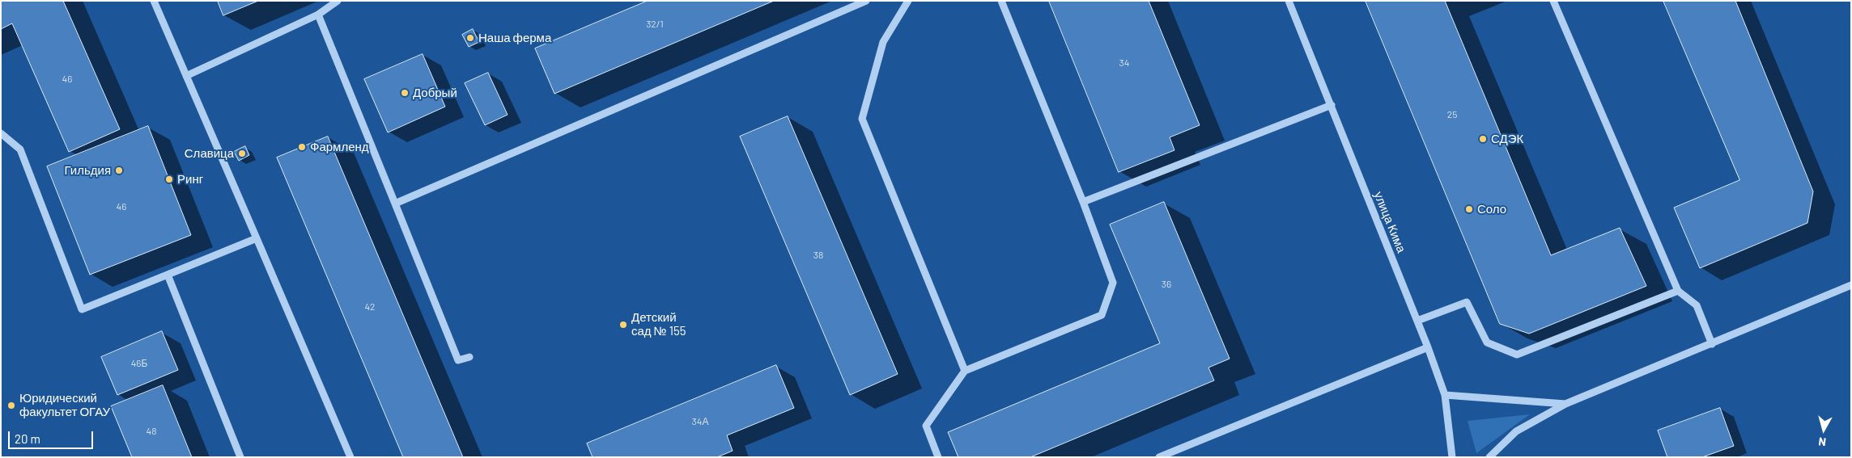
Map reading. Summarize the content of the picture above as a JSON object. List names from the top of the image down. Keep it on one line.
{"streets":{"street":["улица Кима"]},"places":["Наша ферма","Добрый","СДЭК","Фармленд","Славица","Гильдия","Ринг","Соло","Детский сад № 155","Юридический факультет ОГАУ"],"house_numbers":["32/1","34","46","25","46","38","36","42","46Б","34А","48"],"scale_bar":"20 m","north":"bottom"}
